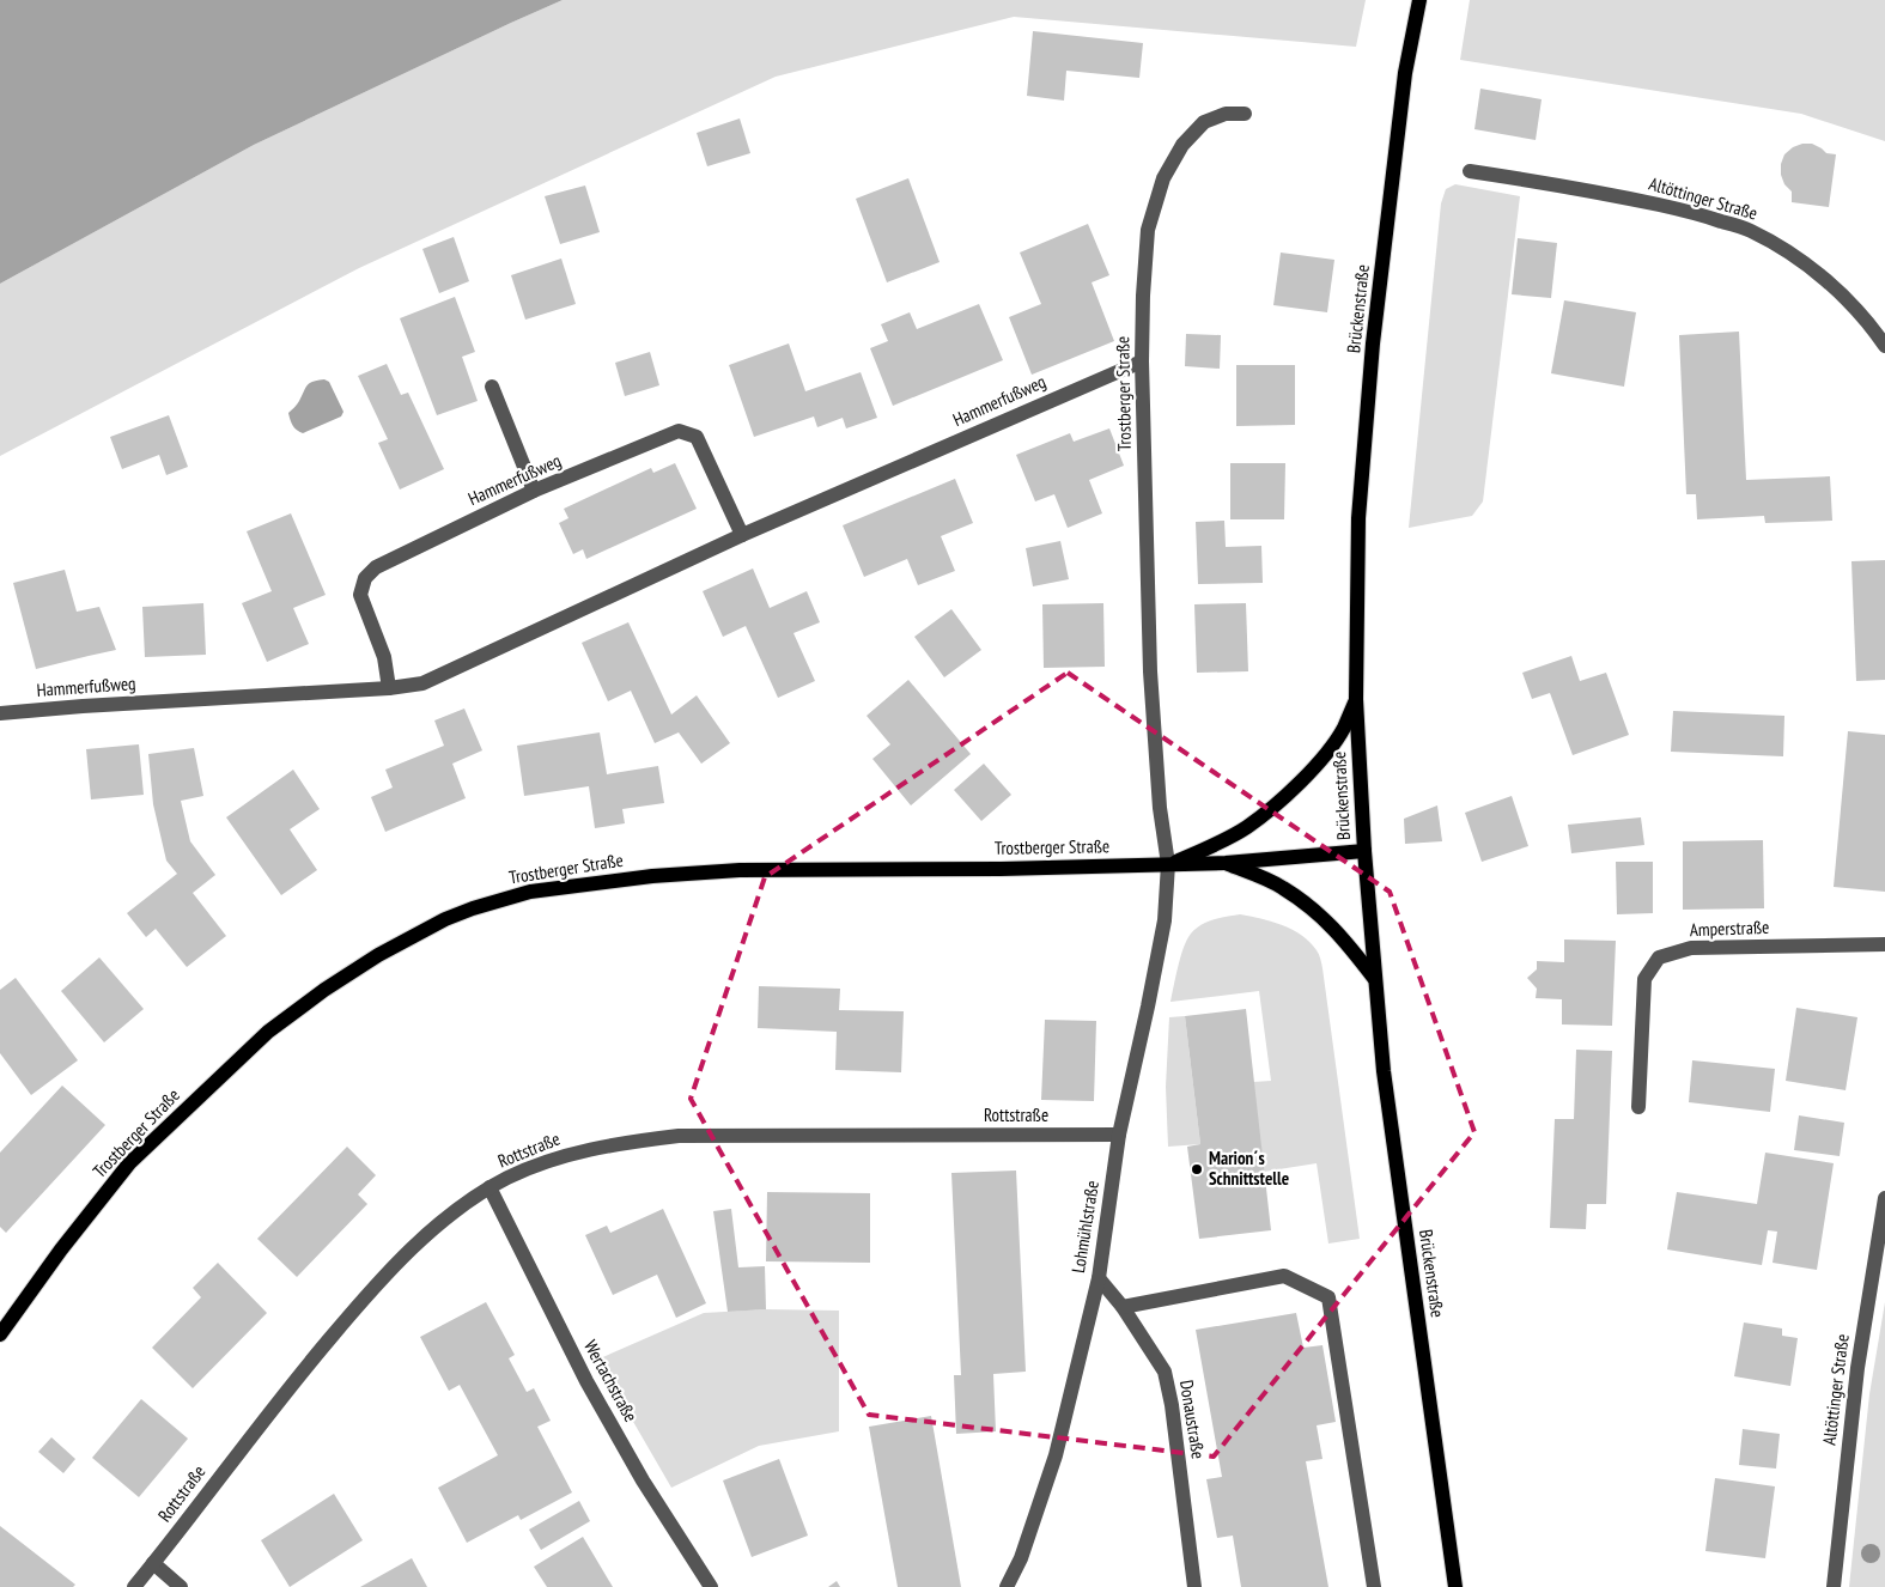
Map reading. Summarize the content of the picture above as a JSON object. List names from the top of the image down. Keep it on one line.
{"streets":{"main road":["Brückenstraße","Trostberger Straße"],"street":["Altöttinger Straße","Hammerfußweg","Amperstraße","Rottstraße","Lohmühlstraße","Wertachstraße","Donaustraße"]},"crossings":[["Brückenstraße","Trostberger Straße"],["Trostberger Straße","Hammerfußweg"],["Trostberger Straße","Lohmühlstraße"],["Rottstraße","Lohmühlstraße"],["Rottstraße","Wertachstraße"],["Lohmühlstraße","Donaustraße"]],"places":["Marion´s Schnittstelle"]}
